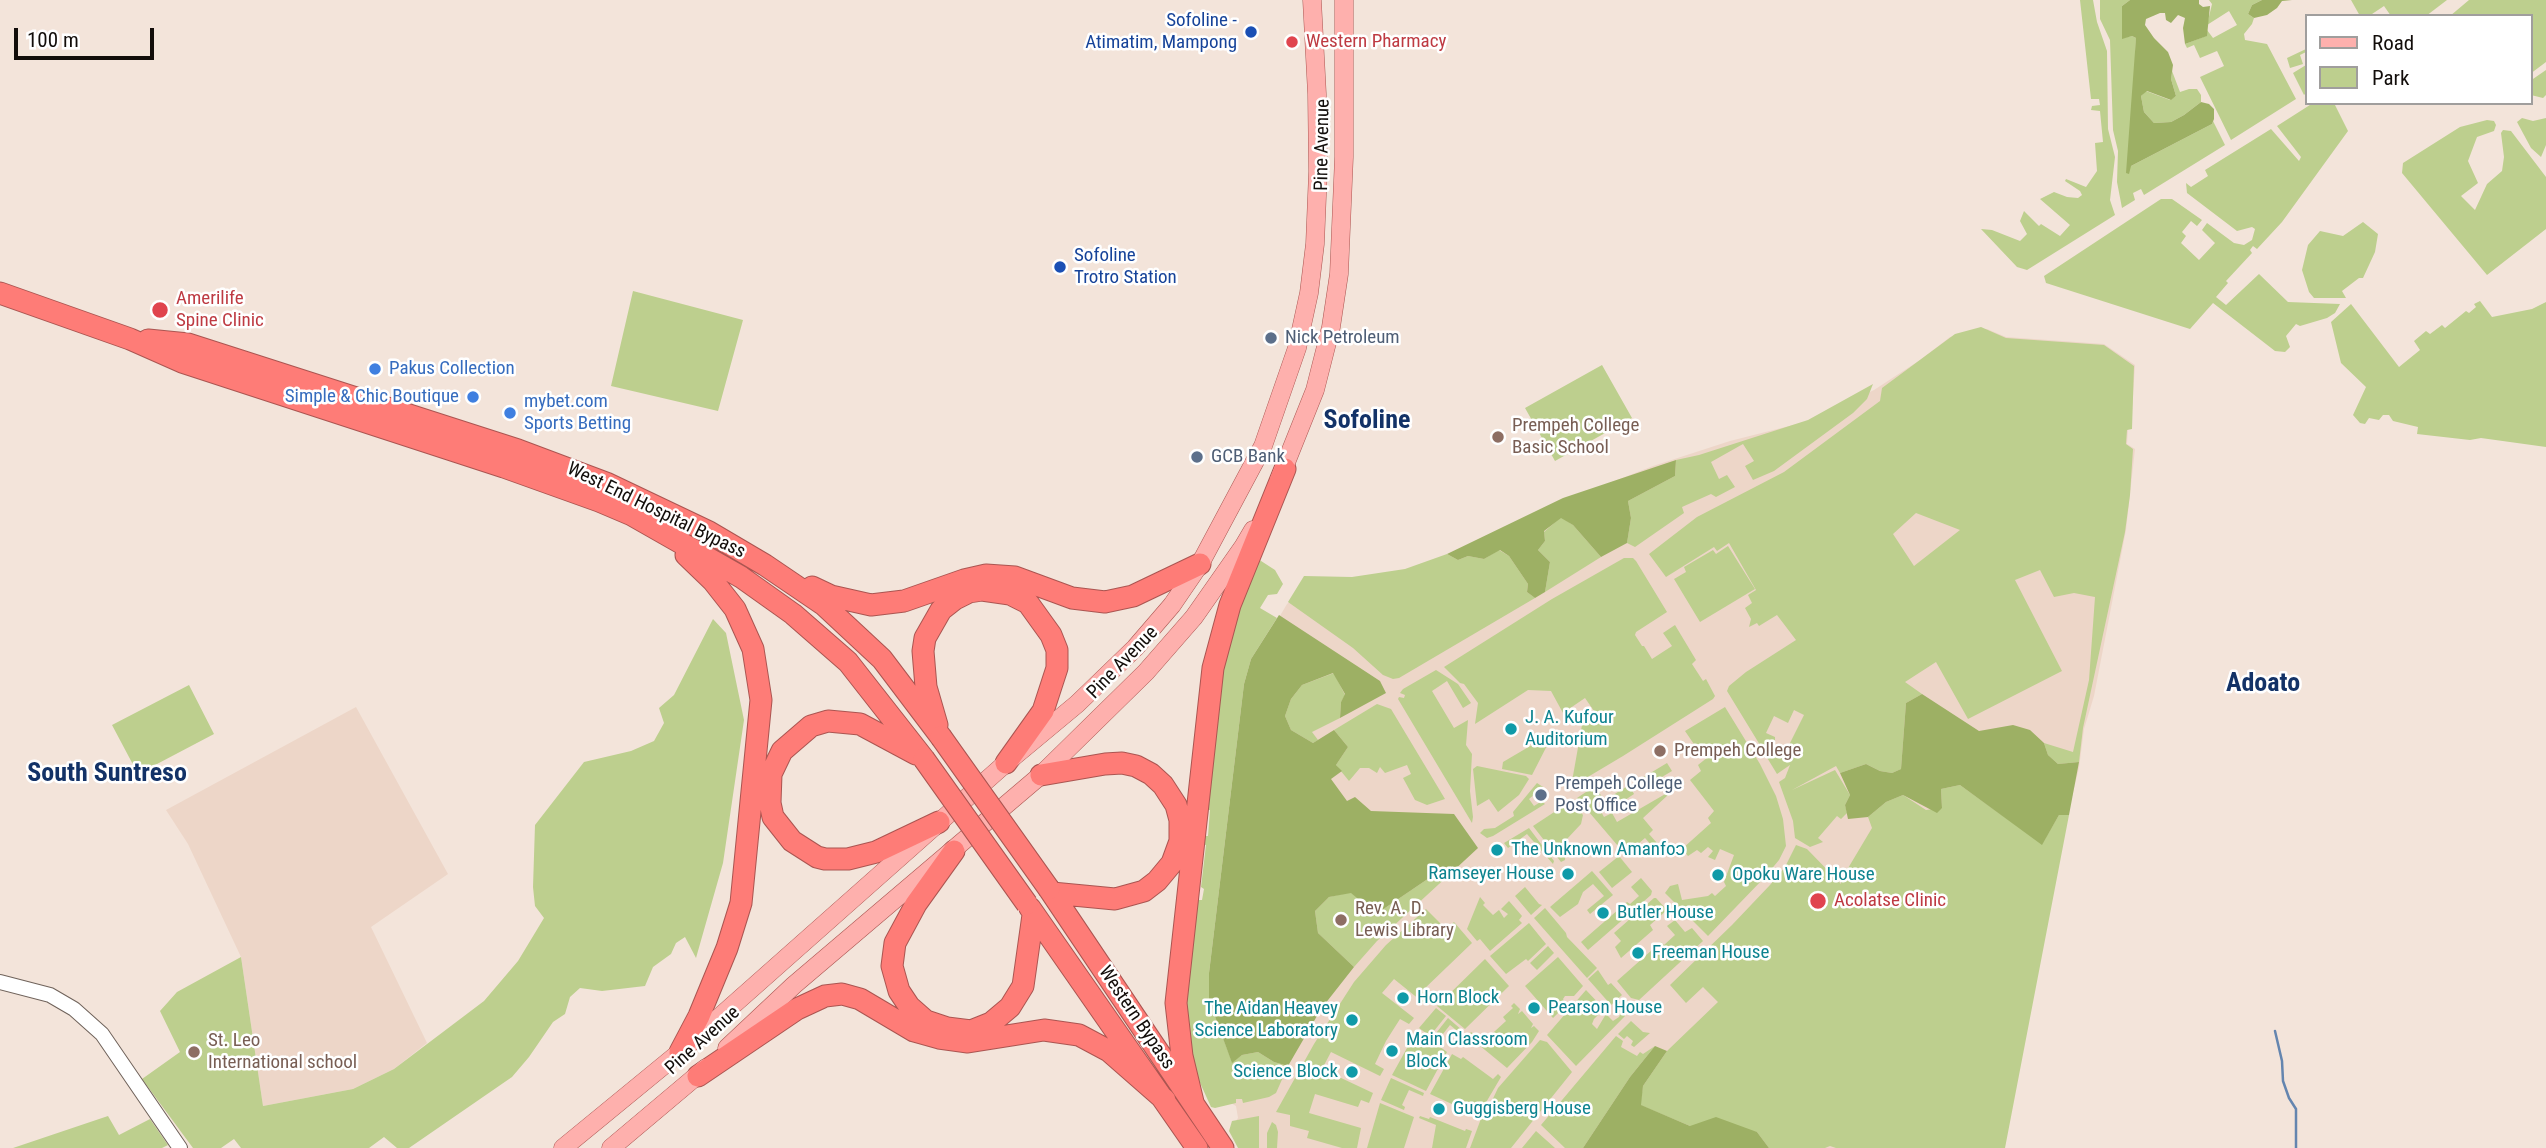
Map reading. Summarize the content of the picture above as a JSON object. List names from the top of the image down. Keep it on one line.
{"streets":{"highway":["West End Hospital Bypass","Western Bypass"],"main road":["Pine Avenue"]},"crossings":[["West End Hospital Bypass","Western Bypass"]],"districts":["Sofoline","Adoato","South Suntreso"],"places":["Sofoline - Atimatim, Mampong","Western Pharmacy","Sofoline Trotro Station","Amerilife Spine Clinic","Nick Petroleum","Pakus Collection","Simple & Chic Boutique","mybet.com Sports Betting","Prempeh College Basic School","GCB Bank","J. A. Kufour Auditorium","Prempeh College","Prempeh College Post Office","The Unknown Amanfoɔ","Ramseyer House","Opoku Ware House","Acolatse Clinic","Butler House","Rev. A. D. Lewis Library","Freeman House","Horn Block","Pearson House","The Aidan Heavey Science Laboratory","Main Classroom Block","St. Leo International school","Science Block","Guggisberg House"],"legend":["Road","Park"],"scale_bar":"100 m"}
